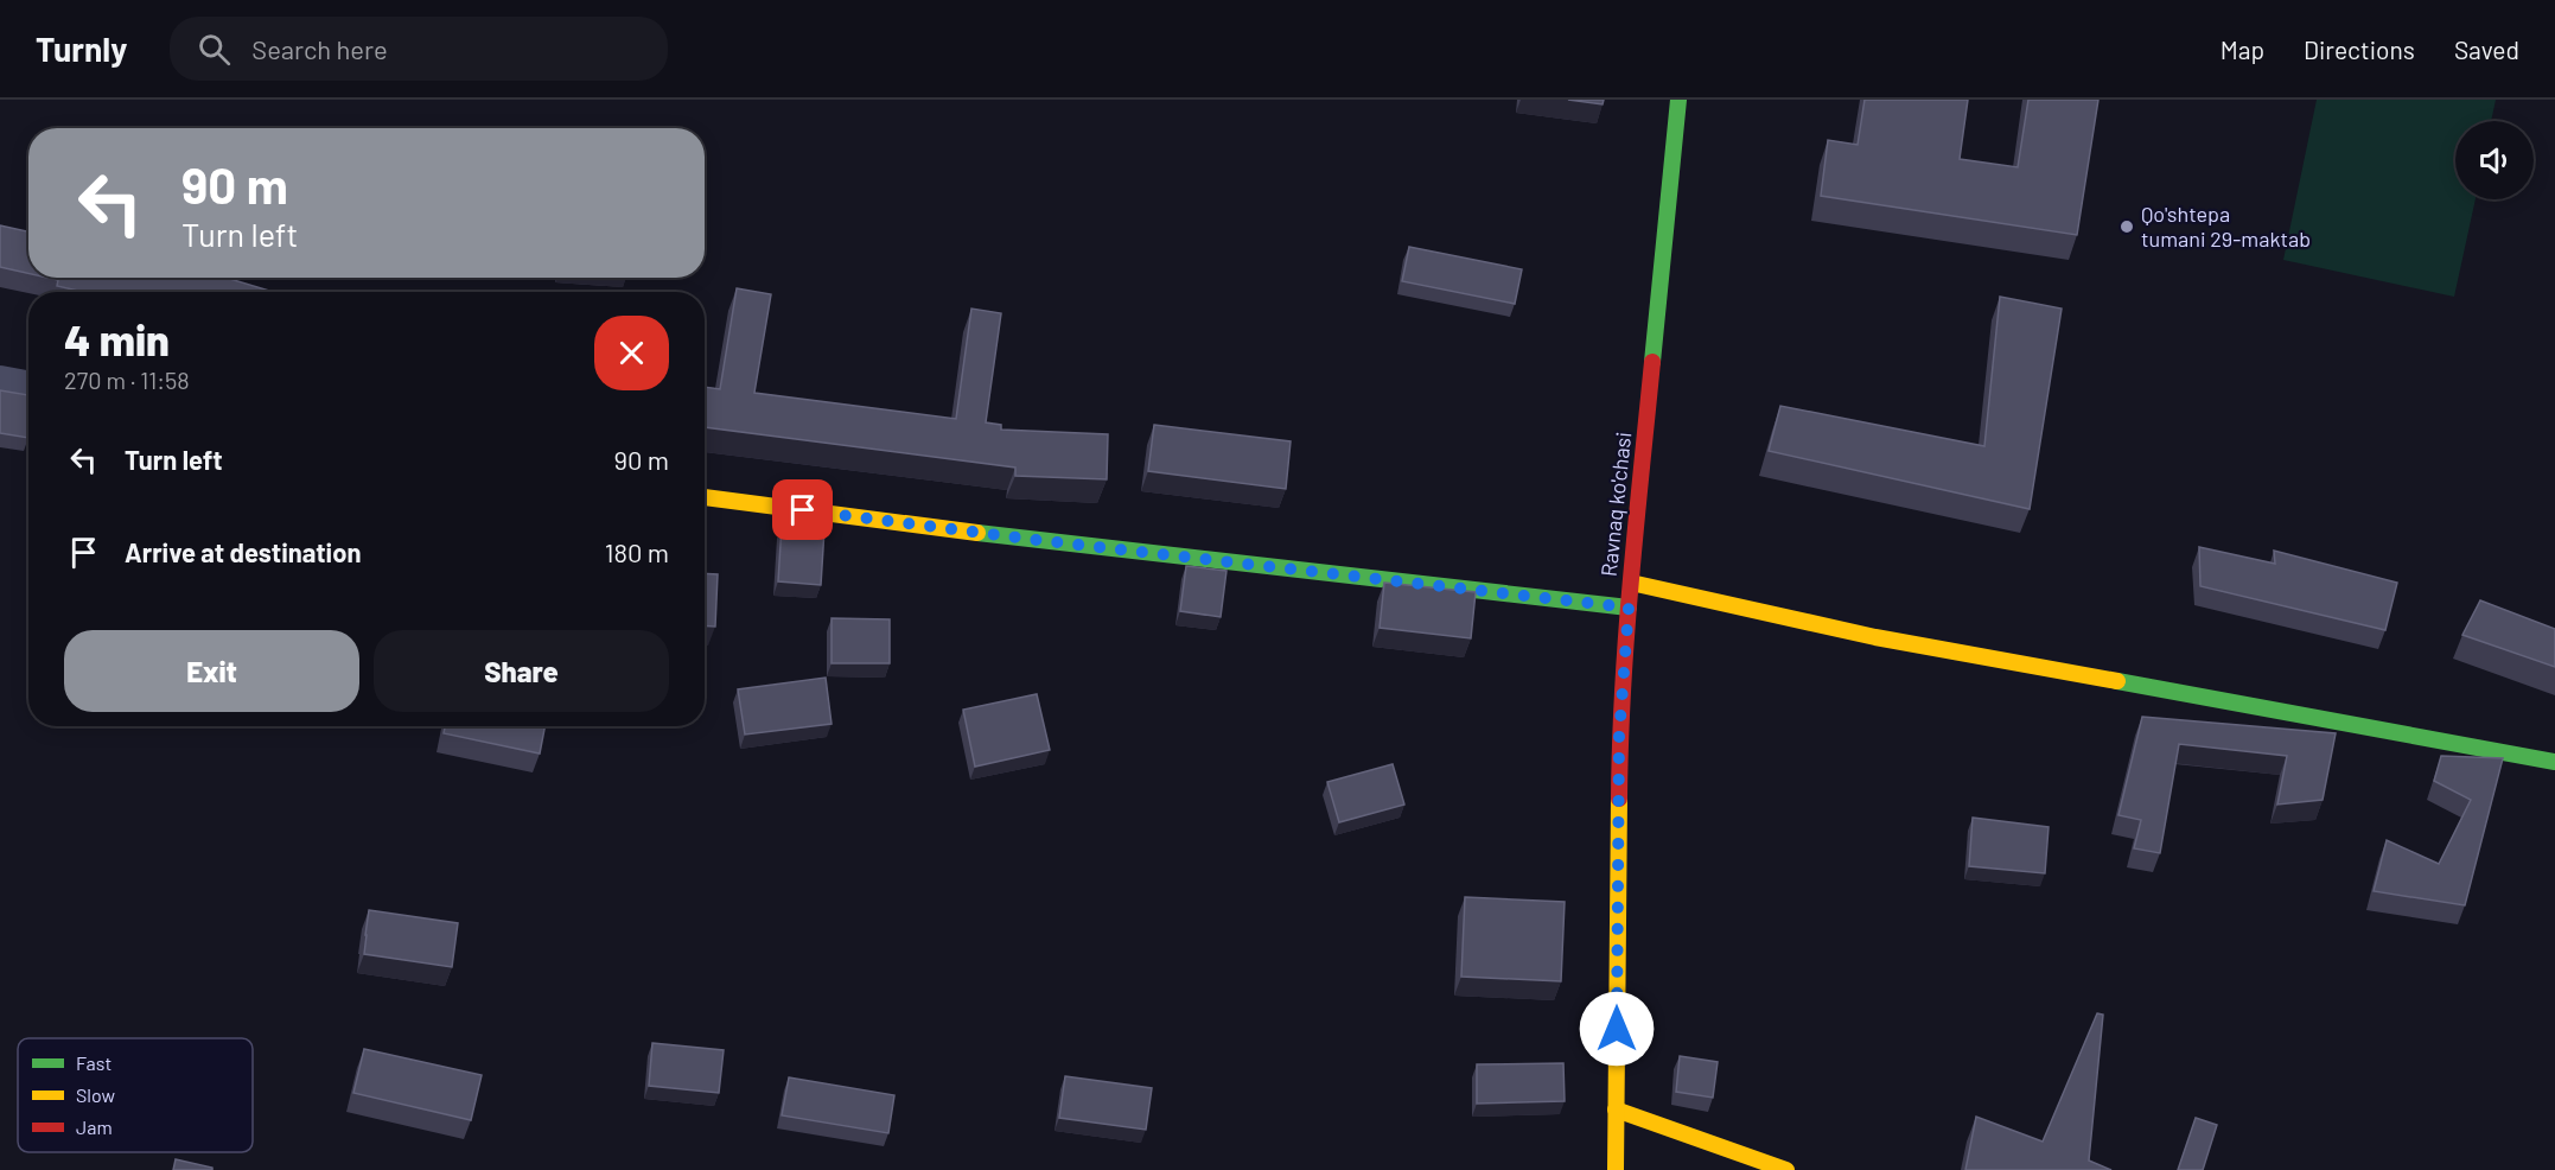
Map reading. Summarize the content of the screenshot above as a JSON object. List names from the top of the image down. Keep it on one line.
{"streets":{"street":["Ravnaq ko'chasi"]},"places":["Qo'shtepa tumani 29-maktab"],"legend":["Fast","Slow","Jam"],"page":{"header":"Turnly","search":"Search here","nav":["Map","Directions","Saved"],"turn":["90 m","Turn left"],"heading":["4 min","270 m · 11:58"],"list":[{"name":"Turn left","value":"90 m"},{"name":"Arrive at destination","value":"180 m"}],"buttons":["Exit","Share"]}}
